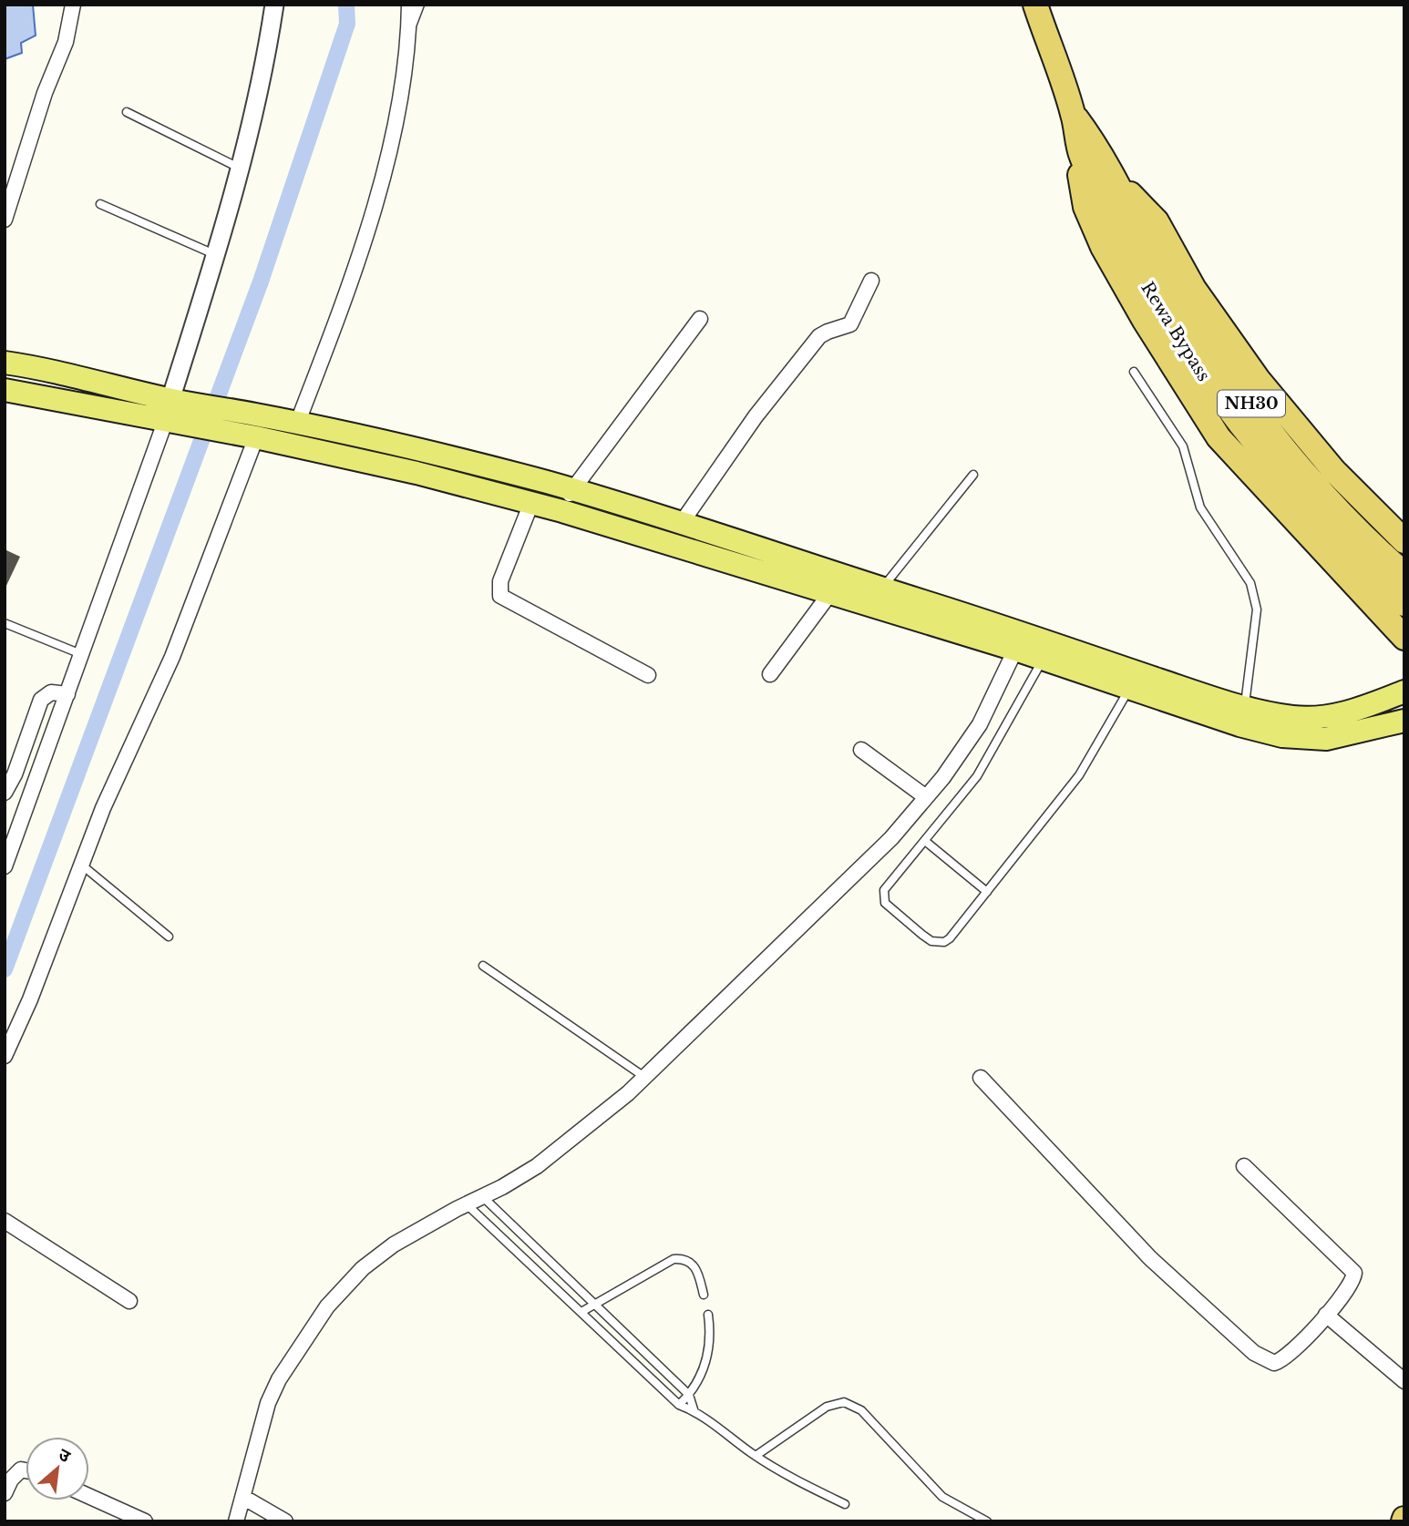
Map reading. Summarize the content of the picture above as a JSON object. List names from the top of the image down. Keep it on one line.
{"streets":{"highway":["Rewa Bypass","NH30"]},"north":"top right"}
